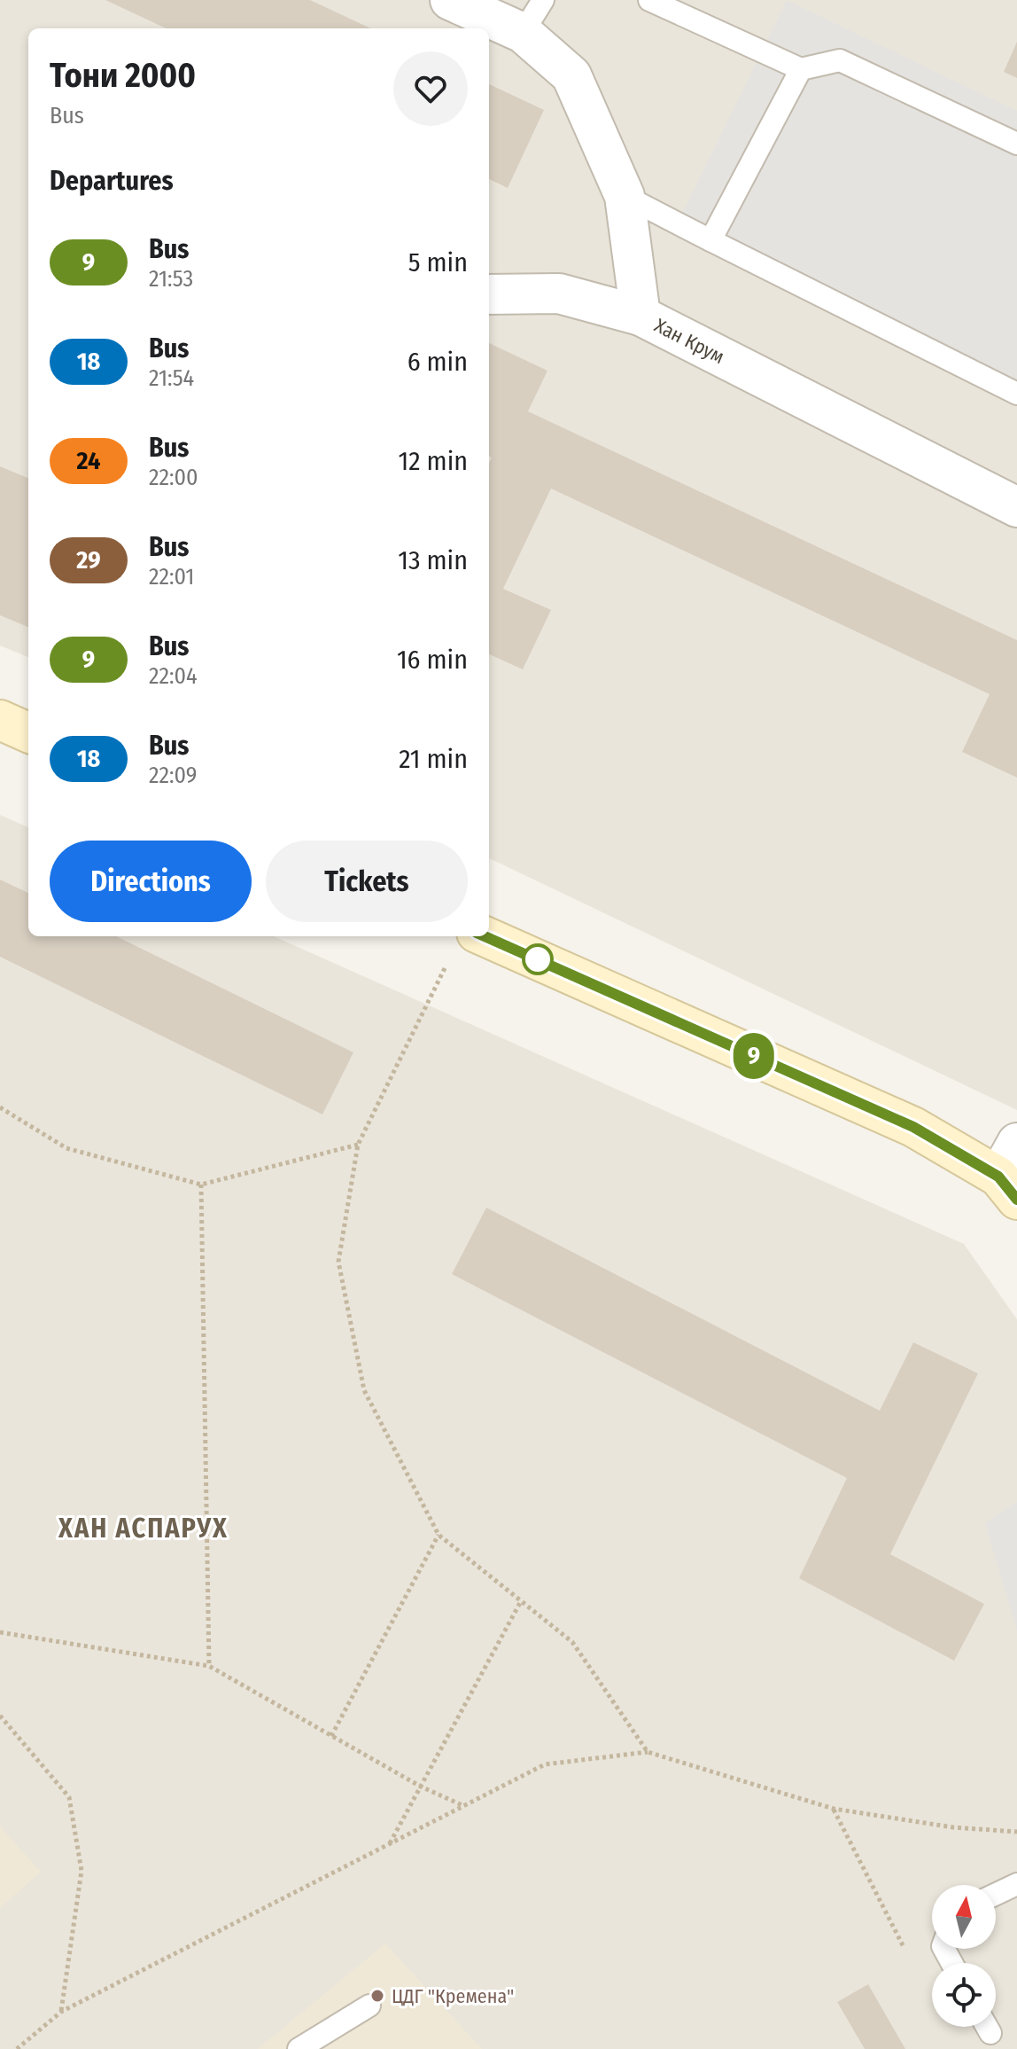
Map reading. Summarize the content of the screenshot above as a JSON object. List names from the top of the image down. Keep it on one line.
{"streets":{"street":["Хан Крум"]},"districts":["ХАН АСПАРУХ"],"places":["ЦДГ \"Кремена\""],"lines":["bus line 9"],"north":"top","page":{"on_map":"9","heading":[["Тони 2000","Bus"],"Departures"],"list":[{"mark":"9","name":"Bus","note":"21:53","value":"5 min"},{"mark":"18","name":"Bus","note":"21:54","value":"6 min"},{"mark":"24","name":"Bus","note":"22:00","value":"12 min"},{"mark":"29","name":"Bus","note":"22:01","value":"13 min"},{"mark":"9","name":"Bus","note":"22:04","value":"16 min"},{"mark":"18","name":"Bus","note":"22:09","value":"21 min"}],"buttons":["Directions","Tickets"]}}
